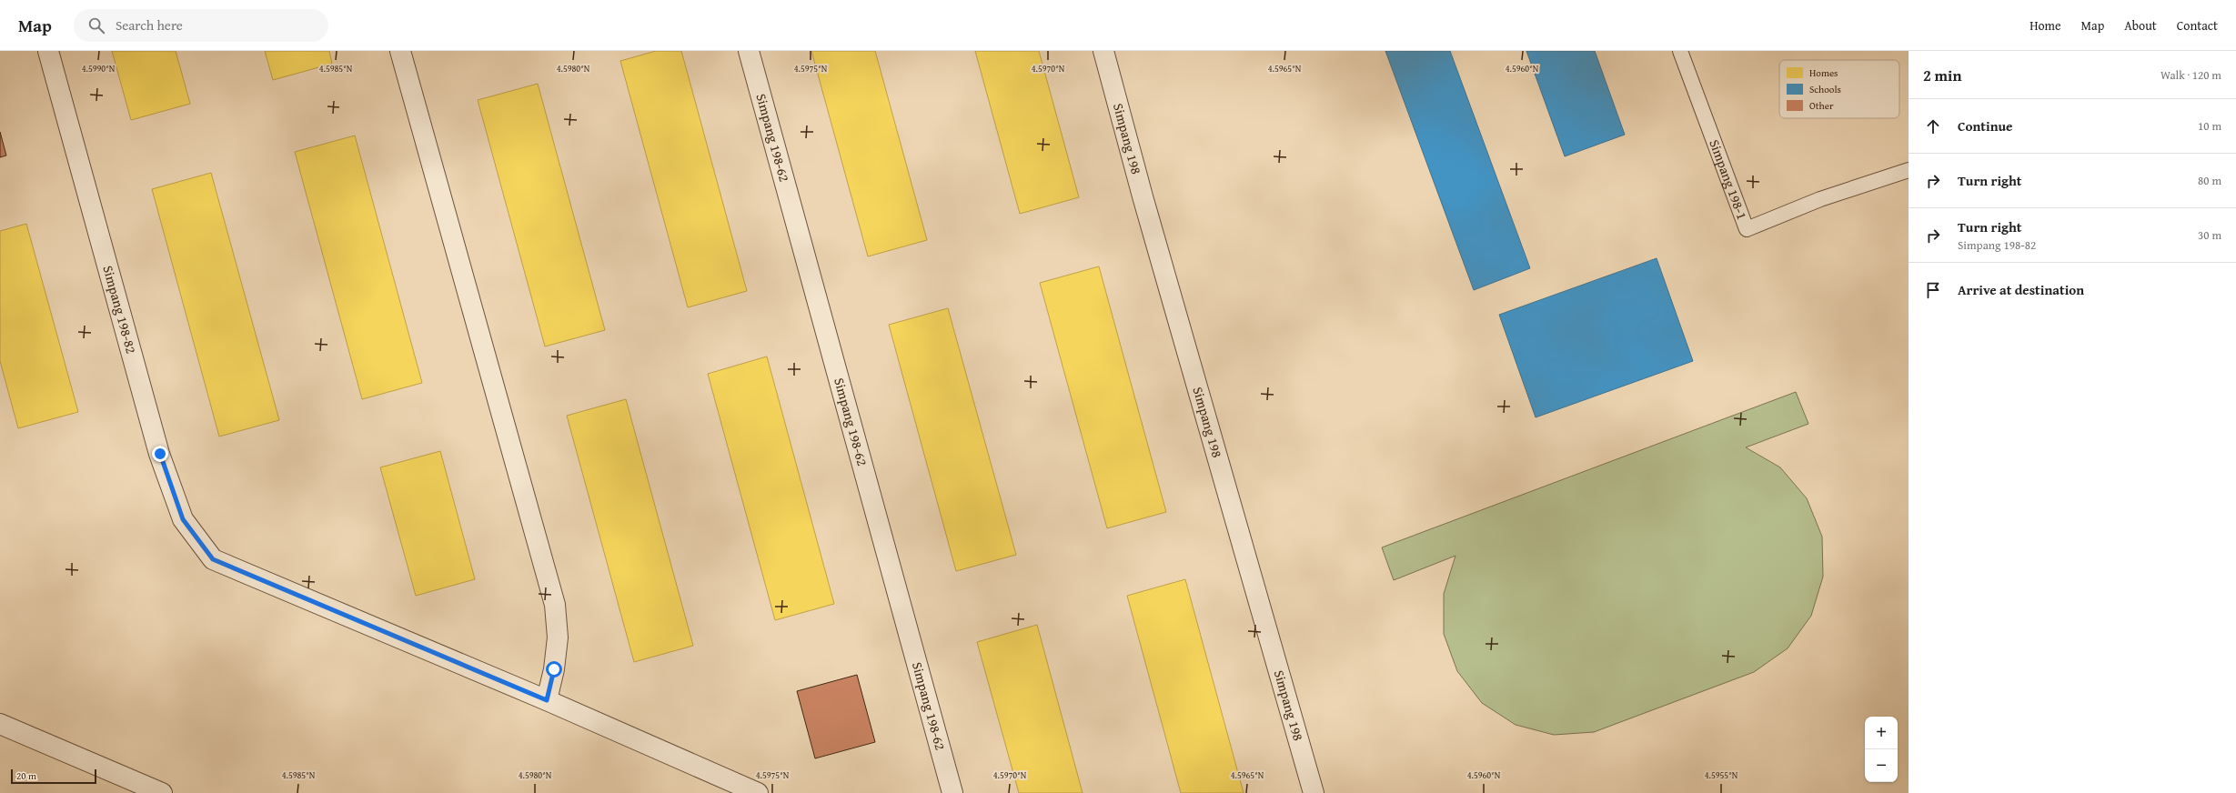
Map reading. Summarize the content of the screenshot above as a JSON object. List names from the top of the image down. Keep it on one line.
{"streets":{"street":["Simpang 198-62","Simpang 198","Simpang 198-82"],"lane":["Simpang 198-1"]},"legend":["Homes","Schools","Other"],"scale_bar":"20 m","page":{"header":"Map","search":"Search here","nav":["Home","Map","About","Contact"],"heading":["2 min","Walk · 120 m"],"list":[["Continue","10 m"],["Turn right","80 m"],["Turn right","Simpang 198-82","30 m"],"Arrive at destination"],"map_buttons":["+","−"],"scale":"20 m"},"coordinates":["4.5990°N","4.5985°N","4.5980°N","4.5975°N","4.5970°N","4.5965°N","4.5960°N","4.5955°N"]}
